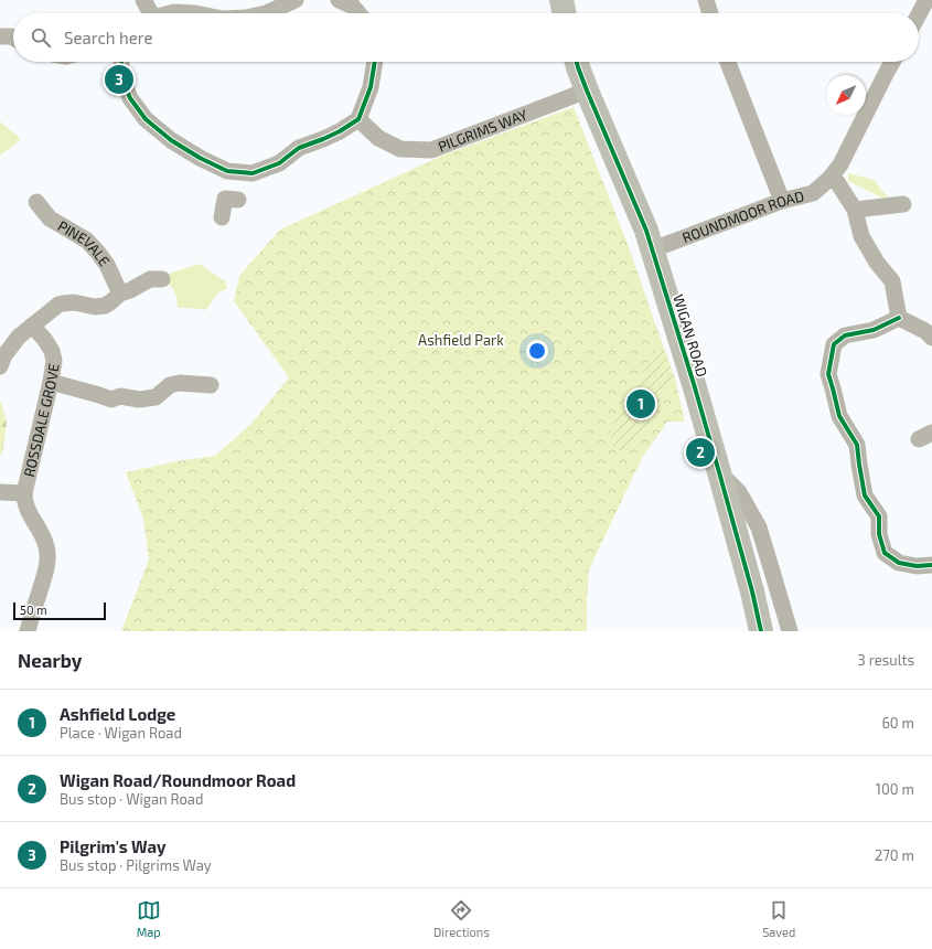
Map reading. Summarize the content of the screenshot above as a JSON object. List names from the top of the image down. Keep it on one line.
{"streets":{"highway":["WIGAN ROAD"],"street":["PILGRIMS WAY","ROUNDMOOR ROAD","PINEVALE","ROSSDALE GROVE"]},"crossings":[["PILGRIMS WAY","WIGAN ROAD"],["ROUNDMOOR ROAD","WIGAN ROAD"]],"parks":["Ashfield Park"],"scale_bar":"50 m","north":"bottom left","page":{"search":"Search here","pins":["3","1","2"],"scale":"50 m","heading":["Nearby","3 results"],"list":[{"mark":"1","name":"Ashfield Lodge","note":"Place · Wigan Road","value":"60 m"},{"mark":"2","name":"Wigan Road/Roundmoor Road","note":"Bus stop · Wigan Road","value":"100 m"},{"mark":"3","name":"Pilgrim's Way","note":"Bus stop · Pilgrims Way","value":"270 m"}],"nav":["Map","Directions","Saved"]}}
